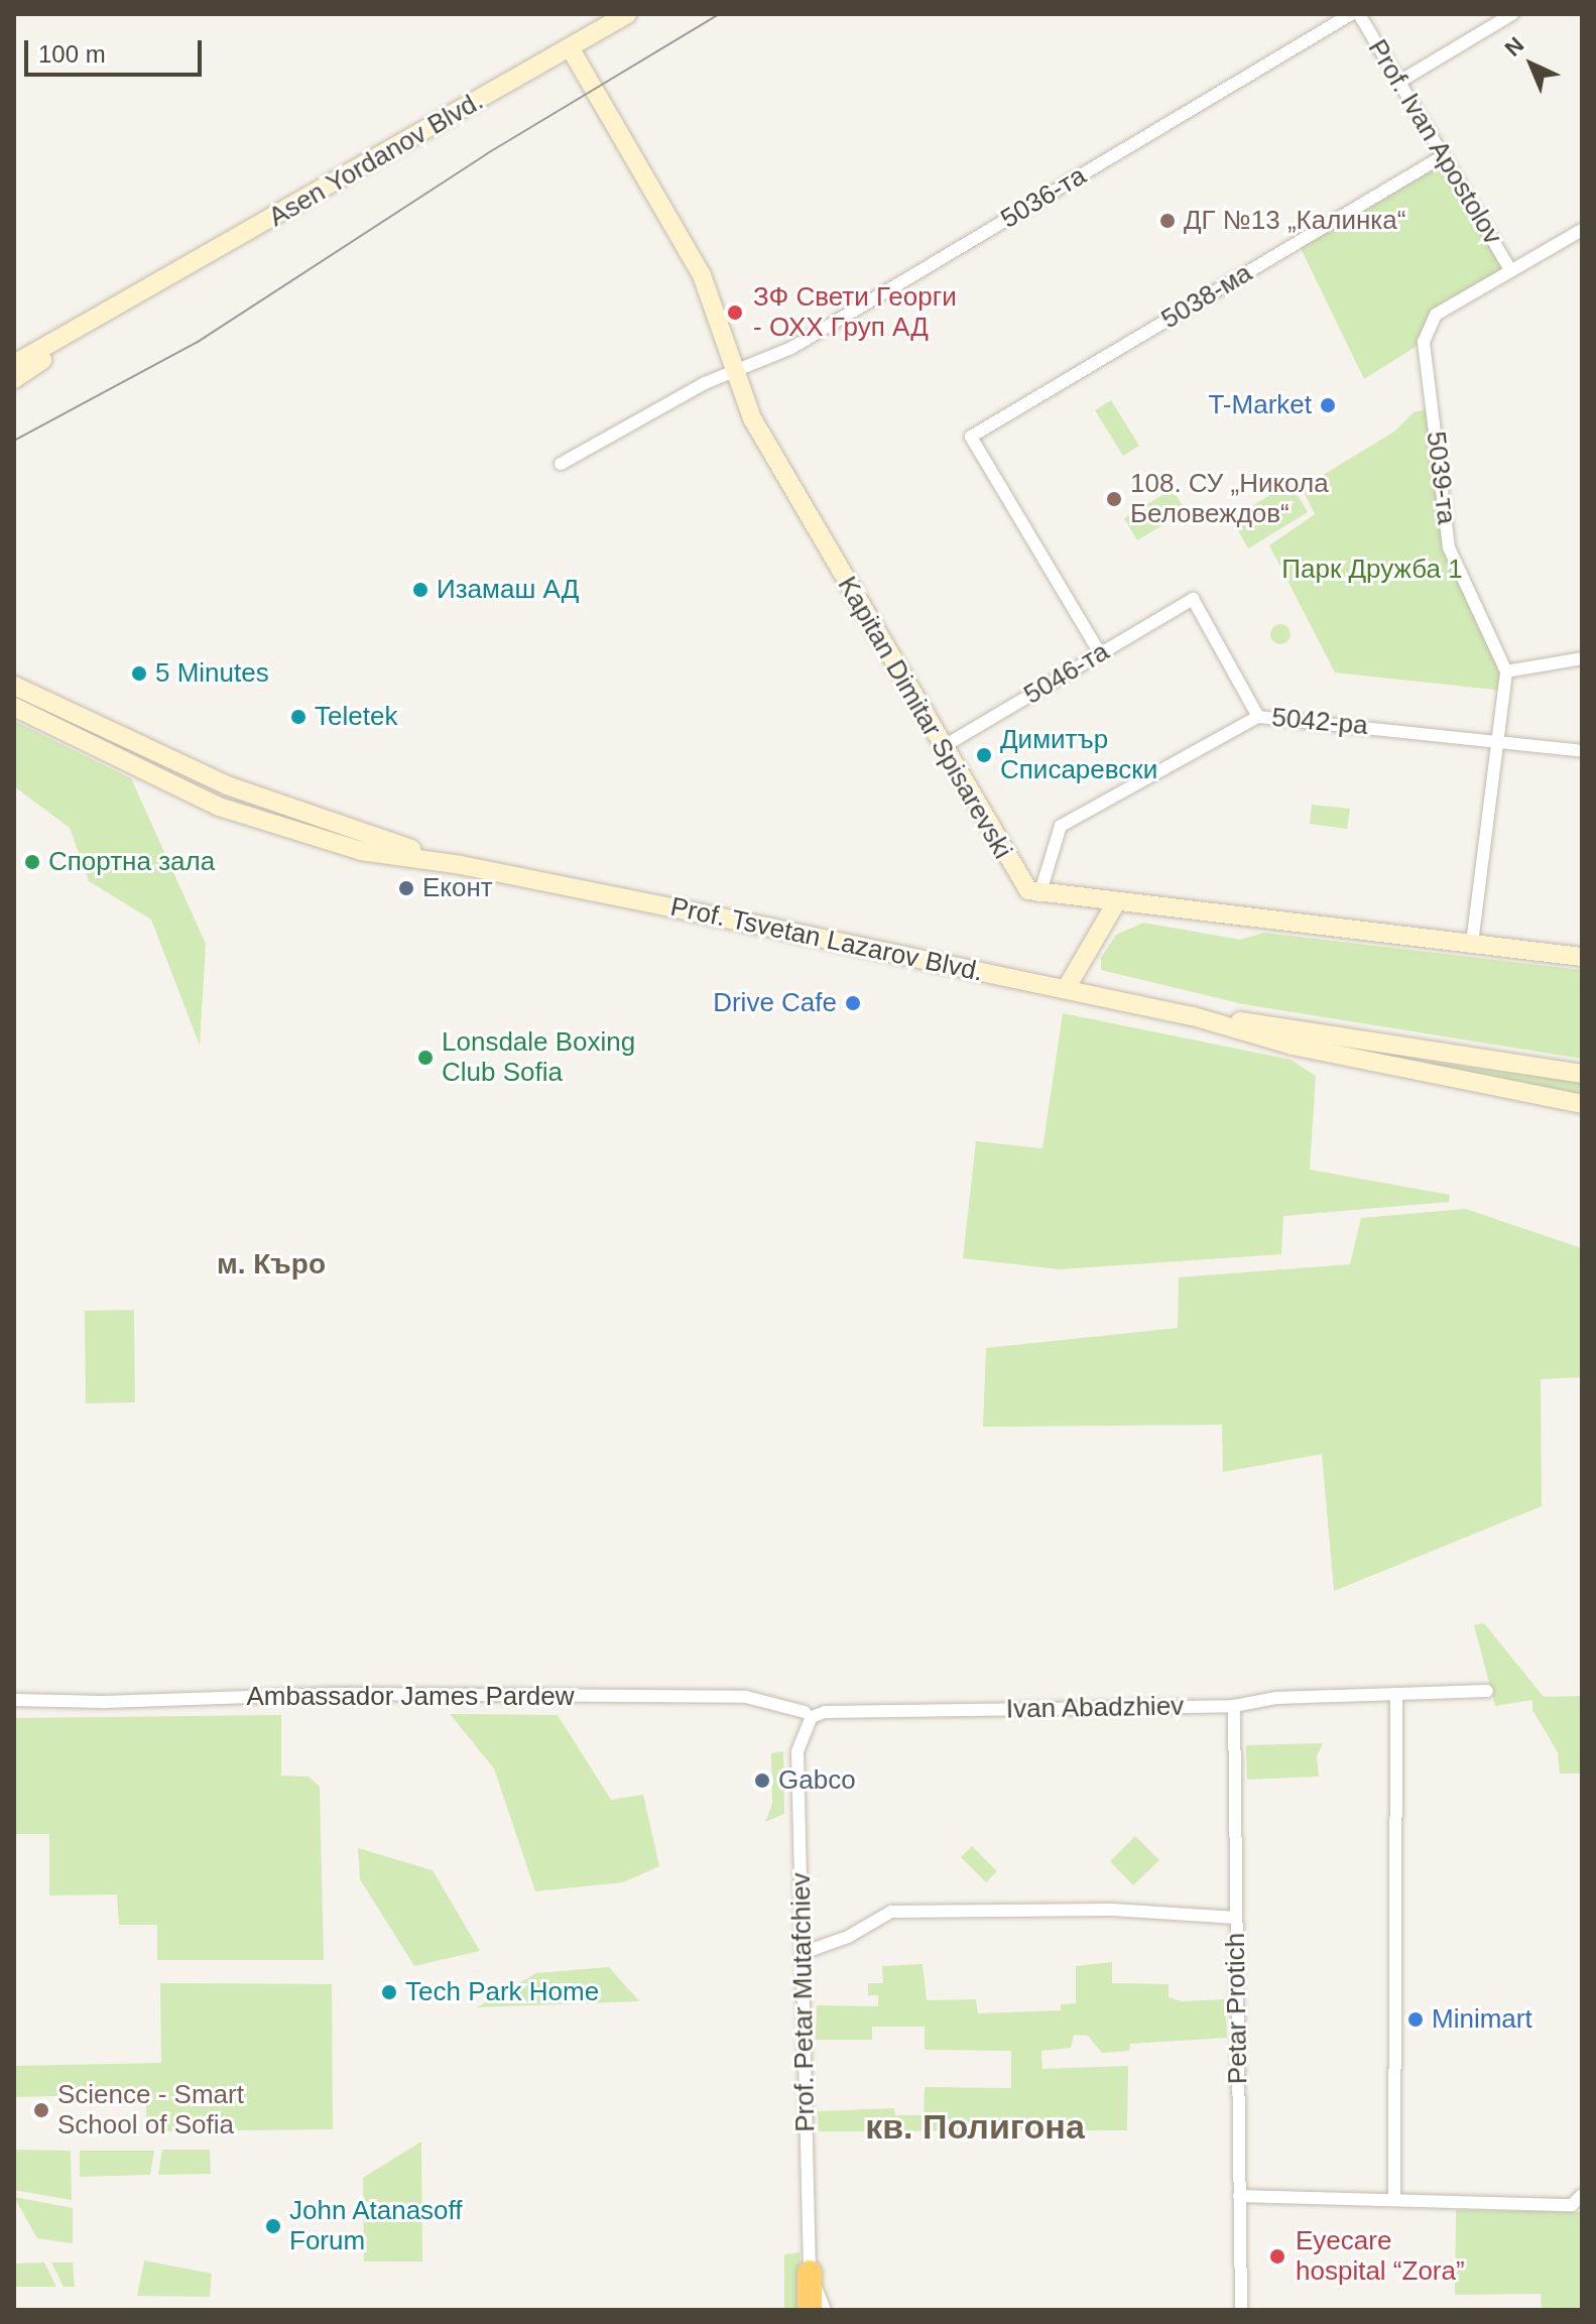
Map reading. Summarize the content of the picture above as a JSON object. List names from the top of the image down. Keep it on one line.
{"streets":{"main road":["Asen Yordanov Blvd.","Kapitan Dimitar Spisarevski","Prof. Tsvetan Lazarov Blvd."],"street":["Prof. Ivan Apostolov","5036-та","5038-ма","5039-та","5046-та","5042-ра","Ambassador James Pardew","Ivan Abadzhiev","Prof. Petar Mutafchiev","Petar Protich"]},"crossings":[["Prof. Ivan Apostolov","5038-ма"],["Prof. Ivan Apostolov","5039-та"],["Asen Yordanov Blvd.","Kapitan Dimitar Spisarevski"],["5036-та","Kapitan Dimitar Spisarevski"],["5038-ма","5046-та"],["5046-та","Kapitan Dimitar Spisarevski"],["5046-та","5042-ра"],["Kapitan Dimitar Spisarevski","5042-ра"],["Ivan Abadzhiev","Prof. Petar Mutafchiev"],["Ivan Abadzhiev","Petar Protich"]],"districts":["м. Къро","кв. Полигона"],"parks":["Парк Дружба 1"],"places":["ДГ №13 „Калинка“","ЗФ Свети Георги - ОХХ Груп АД","T-Market","108. СУ „Никола Беловеждов“","Изамаш АД","5 Minutes","Teletek","Димитър Списаревски","Спортна зала","Еконт","Drive Cafe","Lonsdale Boxing Club Sofia","Gabco","Tech Park Home","Minimart","Science - Smart School of Sofia","John Atanasoff Forum","Eyecare hospital “Zora”"],"scale_bar":"100 m","north":"top left"}
